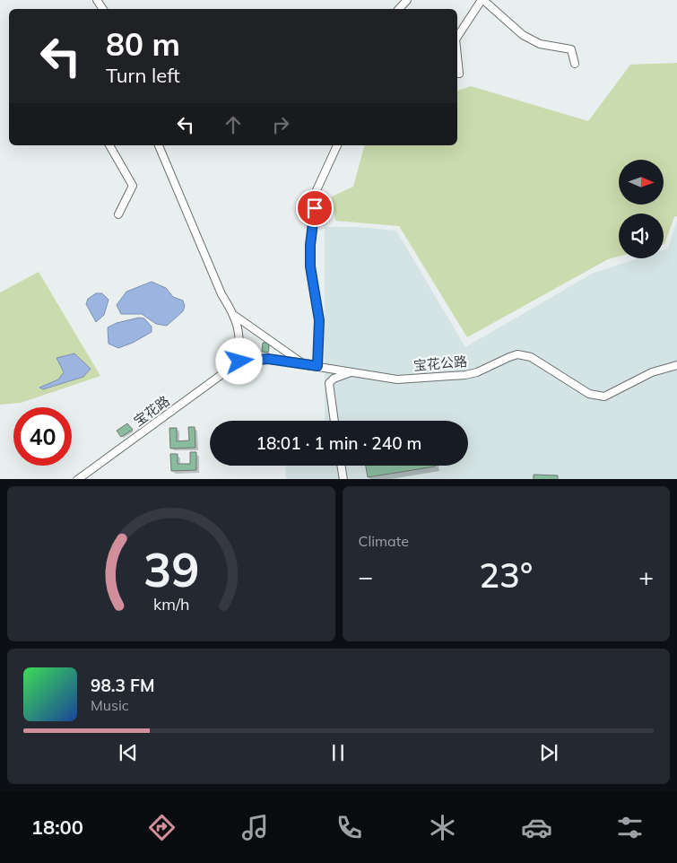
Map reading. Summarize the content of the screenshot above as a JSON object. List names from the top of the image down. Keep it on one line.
{"streets":{"street":["宝花公路","宝花路"]},"crossings":[["宝花公路","宝花路"]],"north":"right","page":{"turn":["80 m","Turn left"],"limit":"40","trip":"18:01 · 1 min · 240 m","tile":"Climate","heat":["−","23°","+"],"song":["98.3 FM","Music"],"tabs":"18:00","gauge":["39","km/h"]}}
